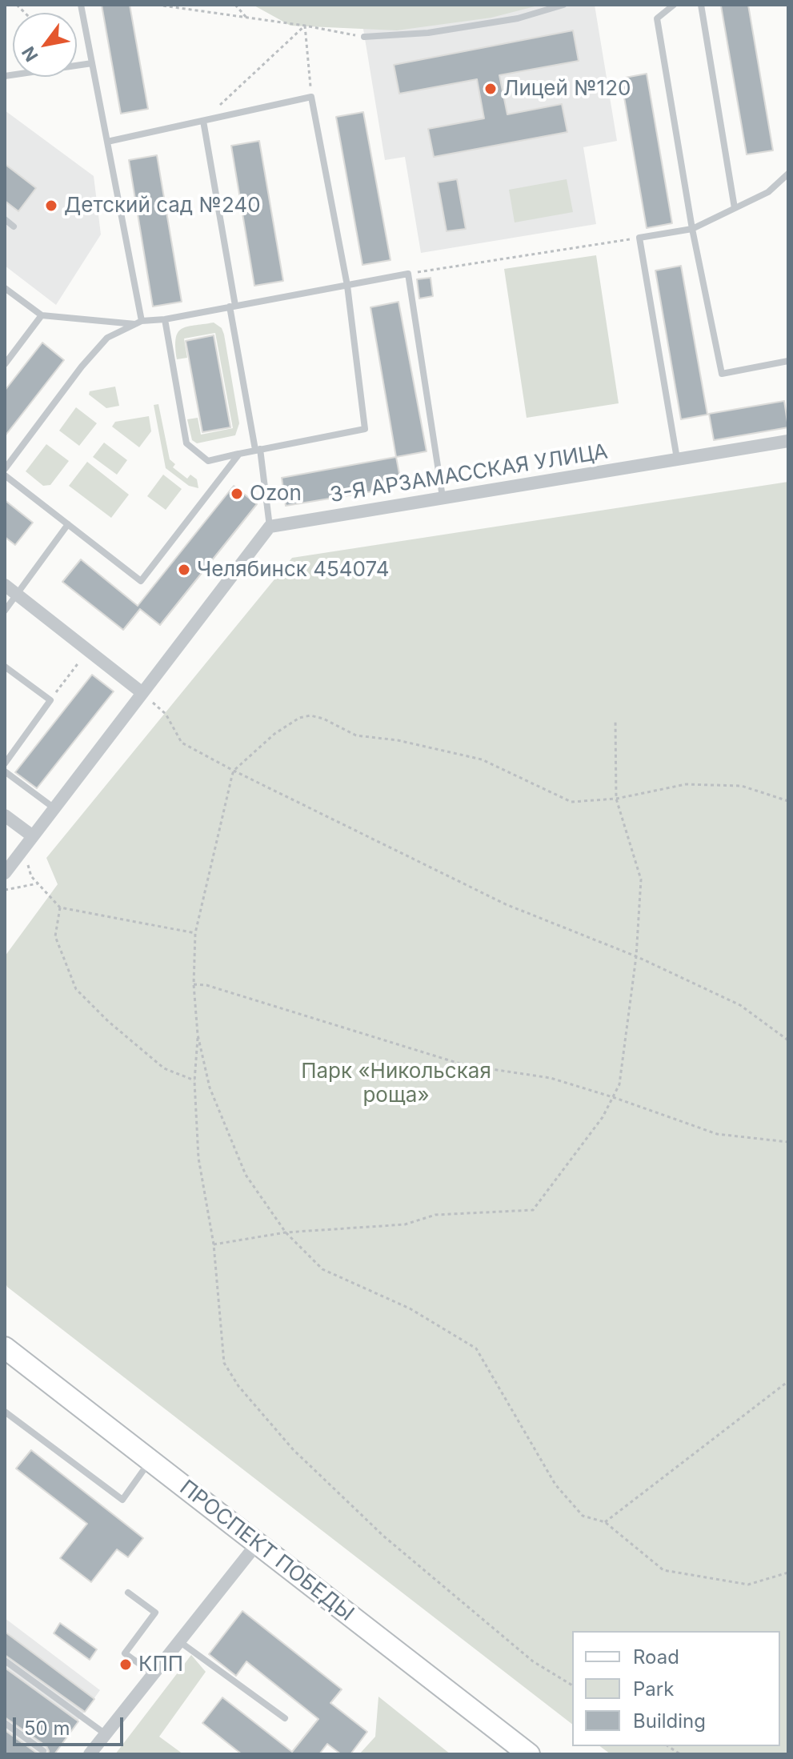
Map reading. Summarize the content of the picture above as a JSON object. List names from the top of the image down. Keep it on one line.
{"streets":{"main road":["ПРОСПЕКТ ПОБЕДЫ"],"street":["3-Я АРЗАМАССКАЯ УЛИЦА"]},"parks":["Парк «Никольская роща»"],"places":["Лицей №120","Детский сад №240","Ozon","Челябинск 454074","КПП"],"legend":["Road","Park","Building"],"scale_bar":"50 m","north":"bottom left"}
